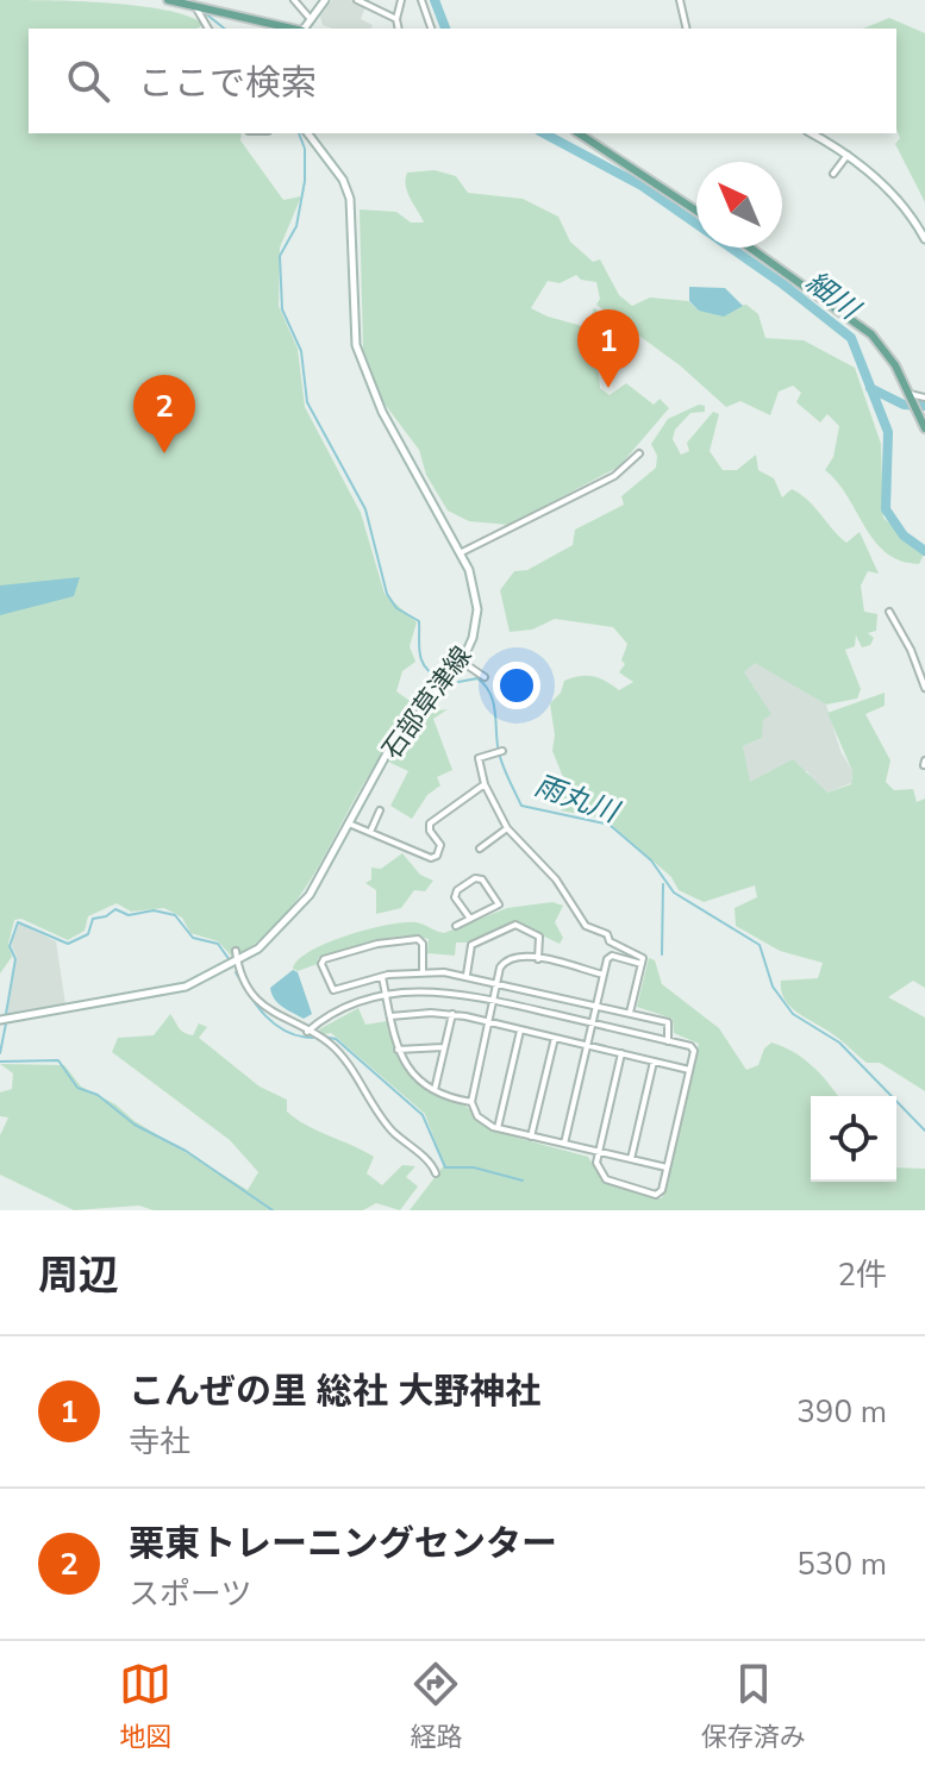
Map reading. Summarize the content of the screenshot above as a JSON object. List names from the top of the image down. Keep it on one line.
{"streets":{"main road":["石部草津線"]},"water":["細川","雨丸川"],"north":"top left","page":{"search":"ここで検索","pins":["1","2"],"heading":["周辺","2件"],"list":[{"mark":"1","name":"こんぜの里 総社 大野神社","note":"寺社","value":"390 m"},{"mark":"2","name":"栗東トレーニングセンター","note":"スポーツ","value":"530 m"}],"nav":["地図","経路","保存済み"]}}
